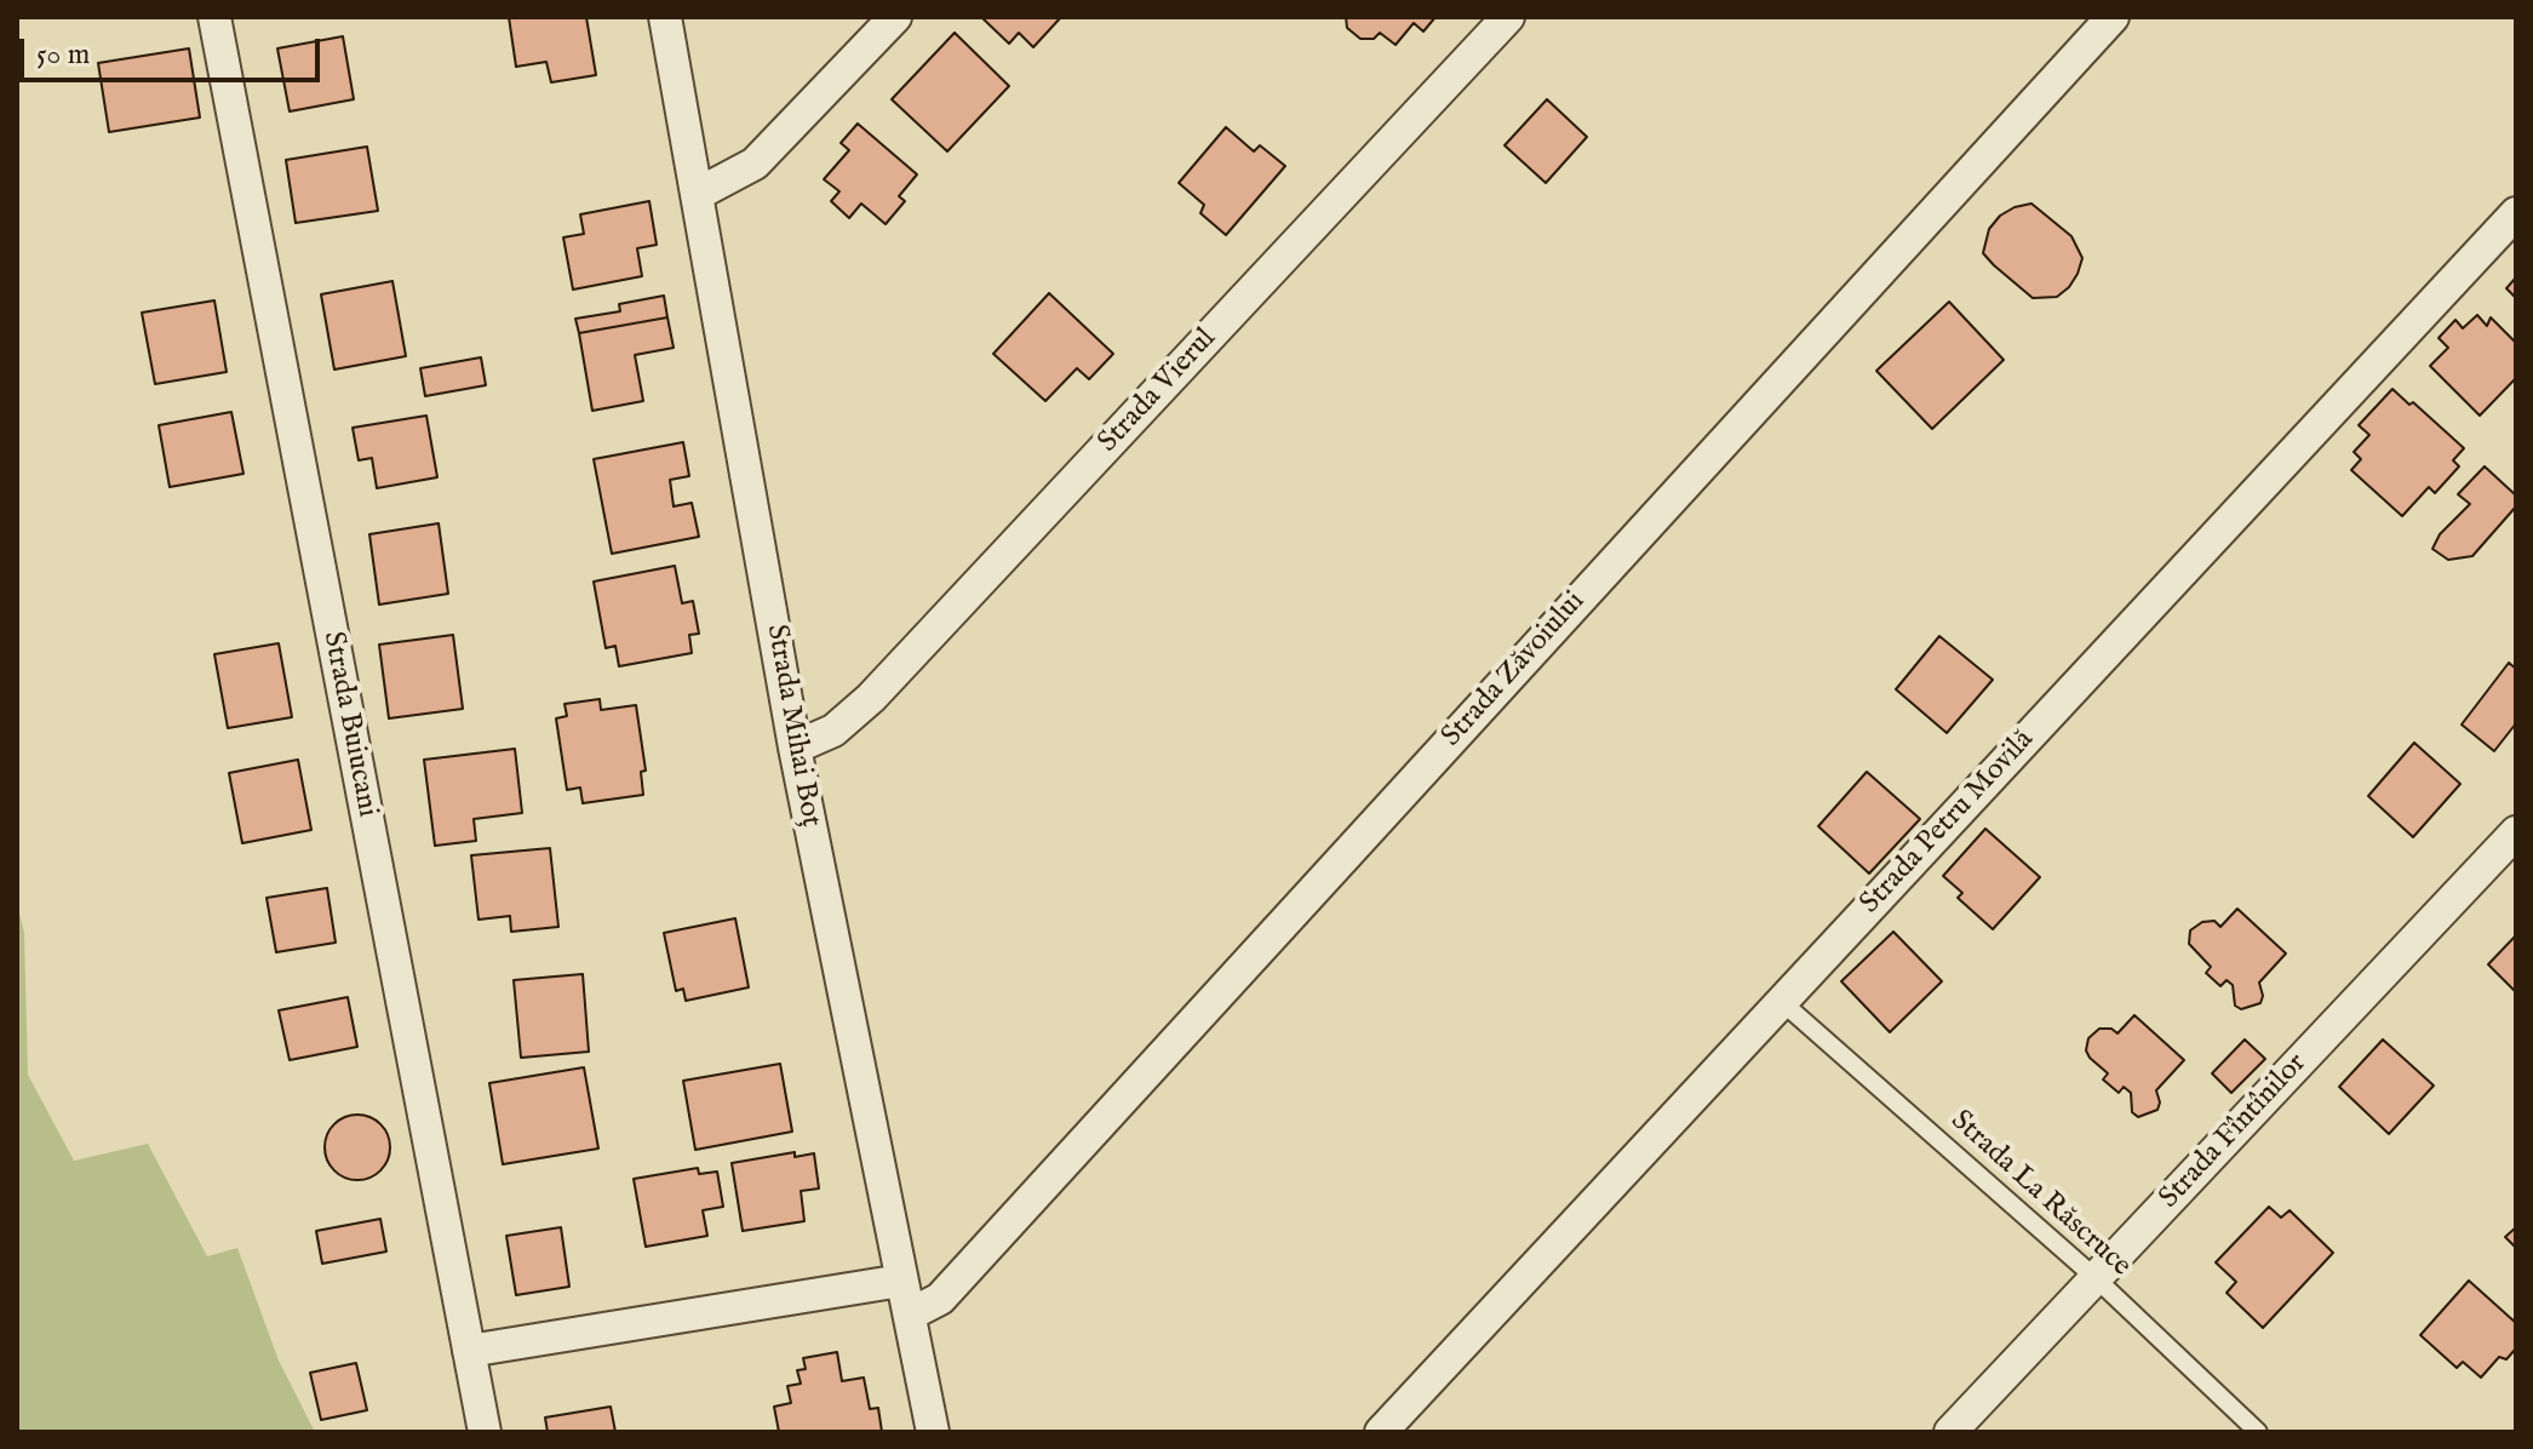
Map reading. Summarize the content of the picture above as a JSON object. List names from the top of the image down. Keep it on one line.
{"streets":{"street":["Strada Vierul","Strada Zăvoiului","Strada Buiucani","Strada Mihai Boț","Strada Petru Movilă","Strada Fîntînilor"],"lane":["Strada La Răscruce"]},"crossings":[["Strada Vierul","Strada Mihai Boț"],["Strada Zăvoiului","Strada Mihai Boț"],["Strada Petru Movilă","Strada La Răscruce"],["Strada Fîntînilor","Strada La Răscruce"]],"scale_bar":"50 m"}
